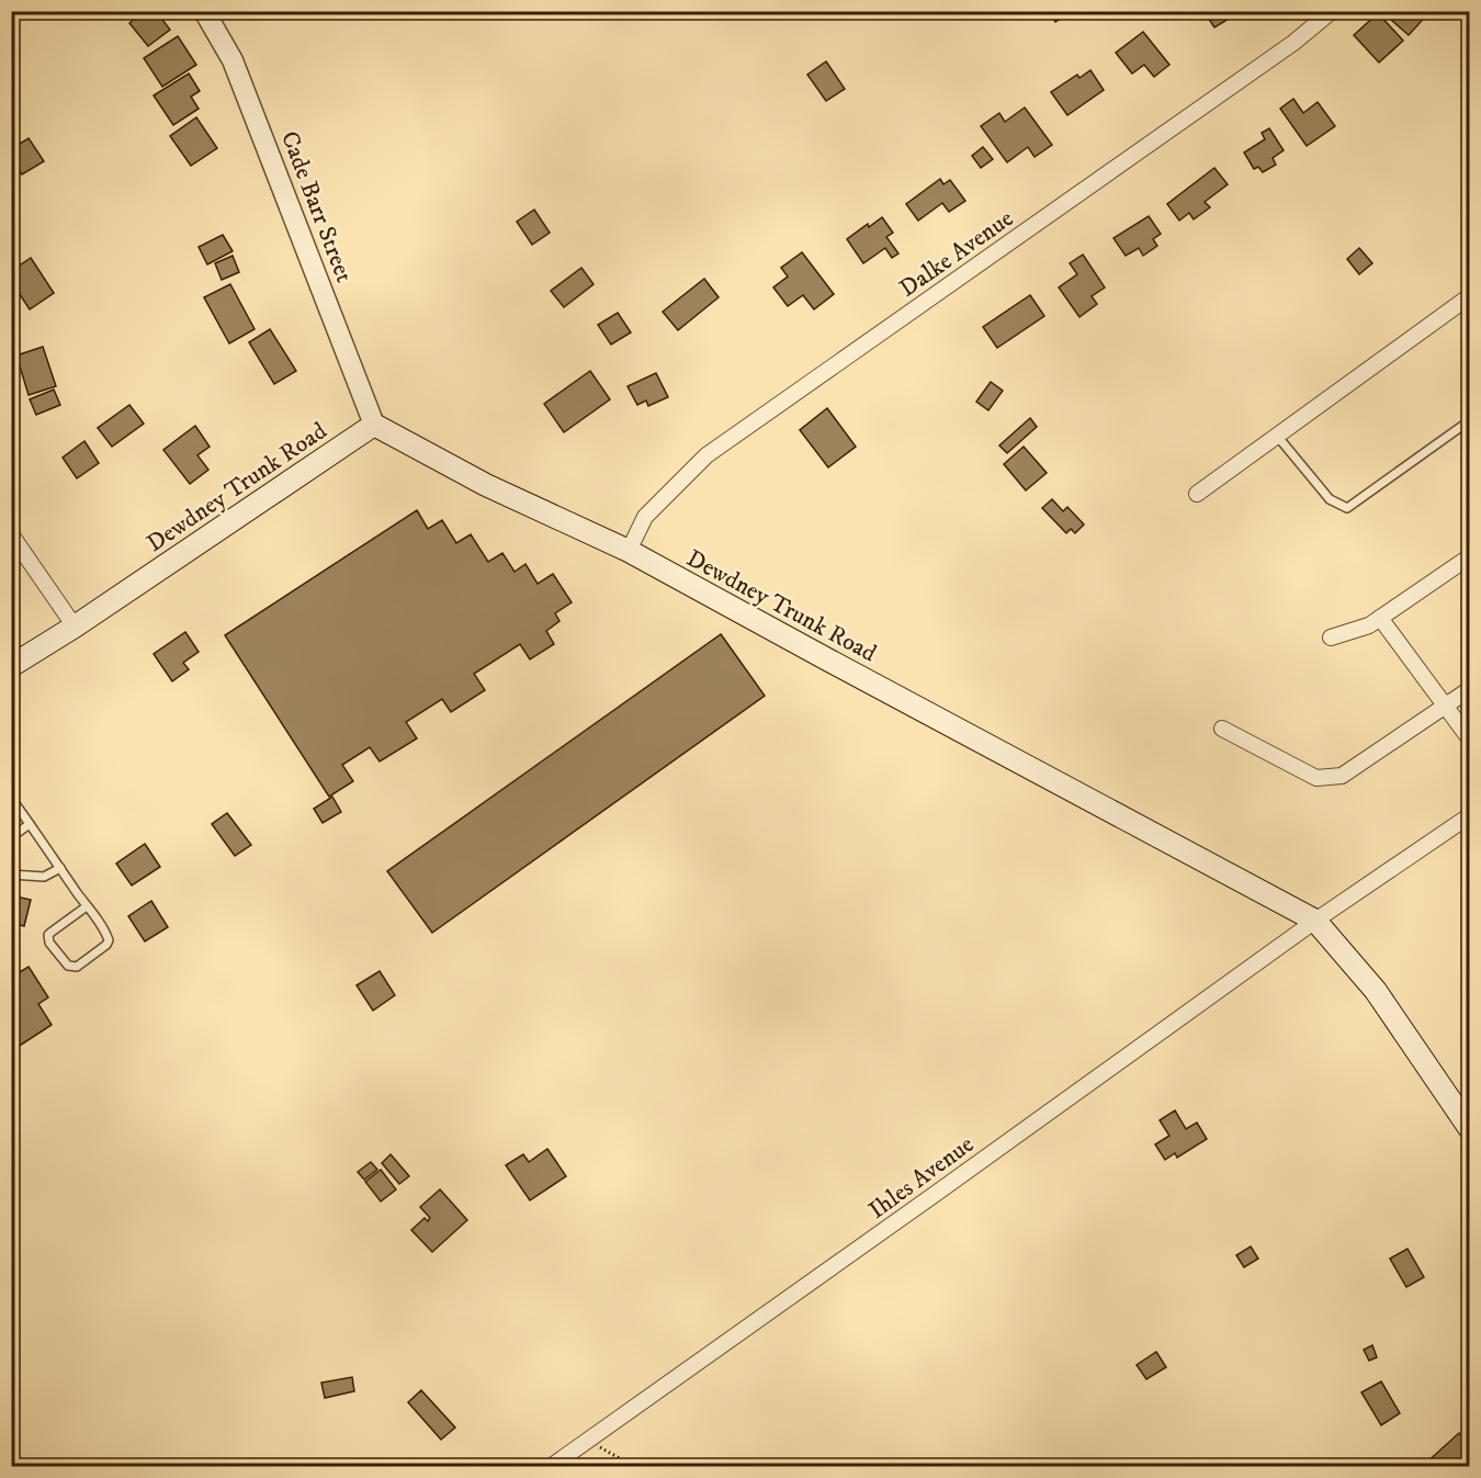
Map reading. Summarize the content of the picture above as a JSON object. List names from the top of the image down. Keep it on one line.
{"streets":{"main road":["Dewdney Trunk Road"],"street":["Cade Barr Street","Dalke Avenue","Ihles Avenue"]},"crossings":[["Cade Barr Street","Dewdney Trunk Road"],["Dalke Avenue","Dewdney Trunk Road"],["Dewdney Trunk Road","Ihles Avenue"]]}
